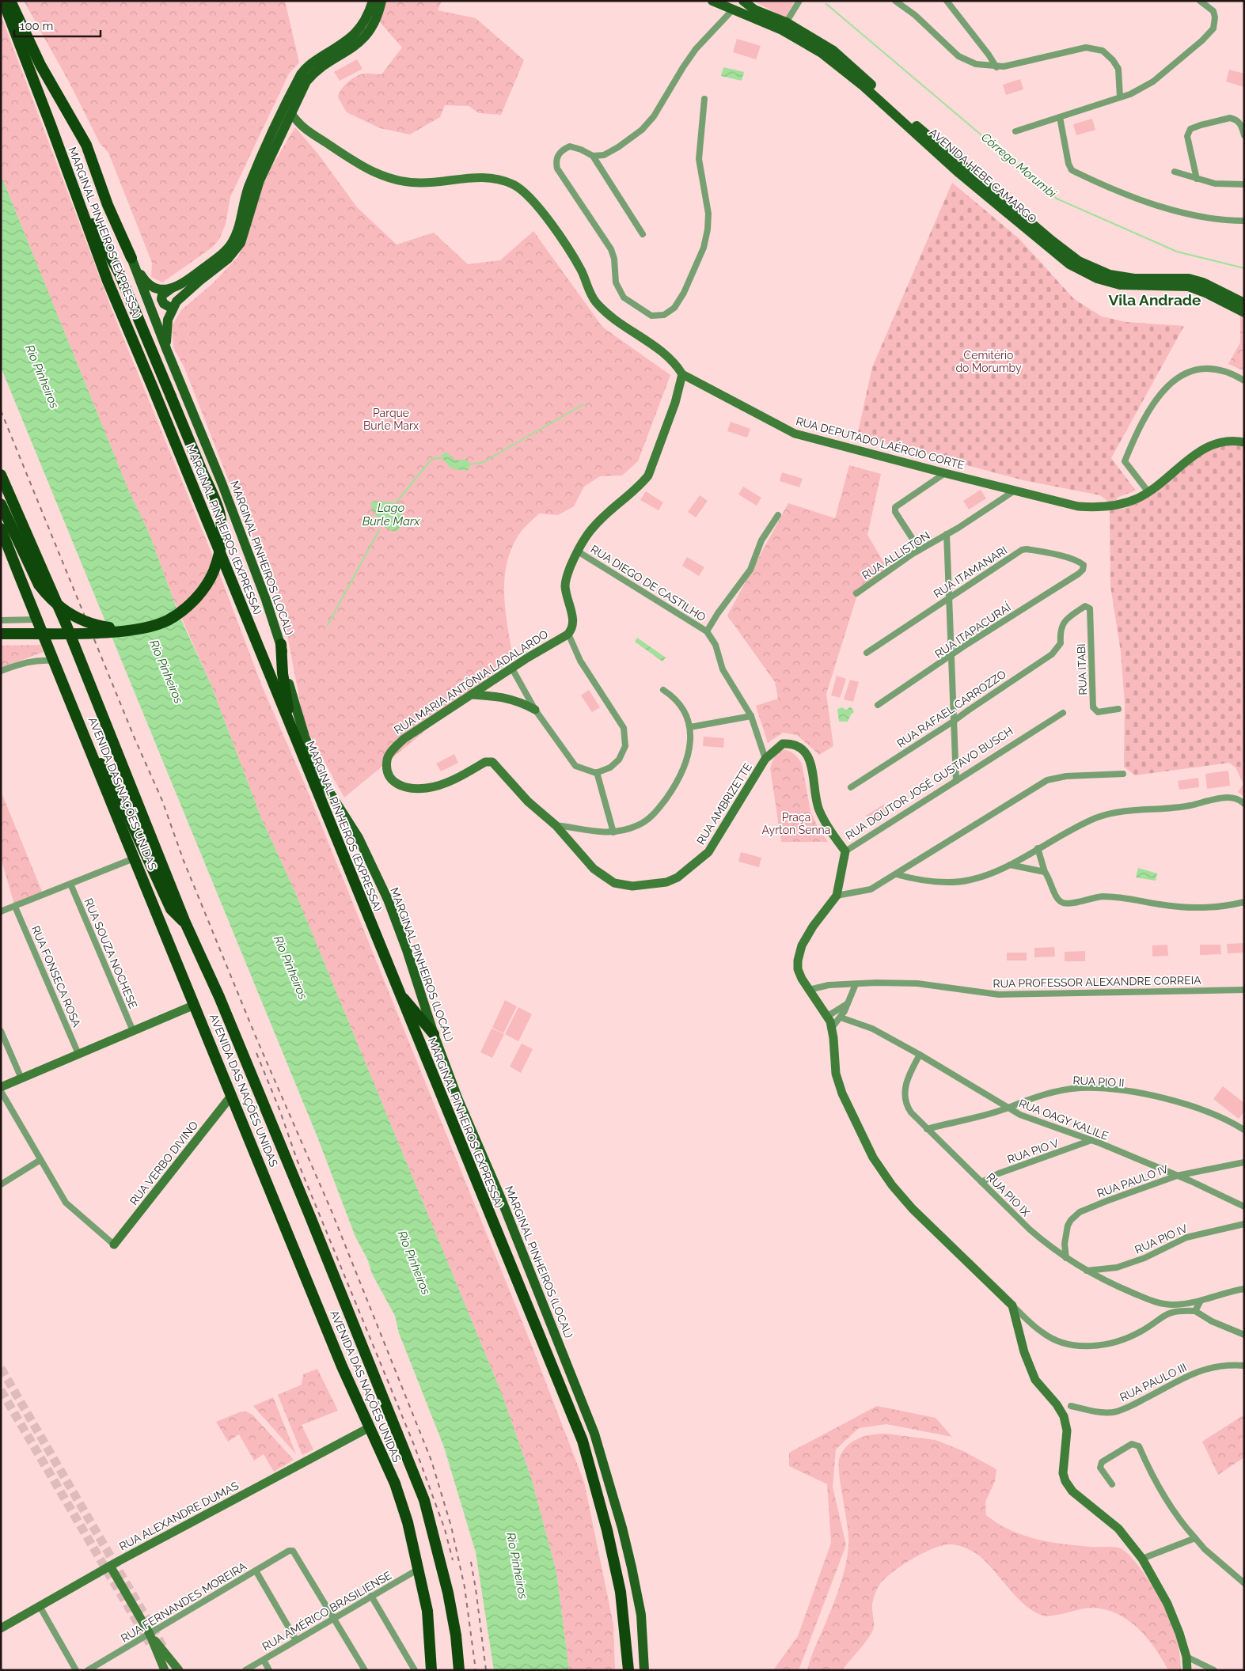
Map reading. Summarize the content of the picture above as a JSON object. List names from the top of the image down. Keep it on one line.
{"streets":{"highway":["MARGINAL PINHEIROS (EXPRESSA)","AVENIDA DAS NAÇÕES UNIDAS"],"main road":["AVENIDA HEBE CAMARGO","MARGINAL PINHEIROS (LOCAL)"],"street":["RUA DEPUTADO LAÉRCIO CORTE","RUA ALLISTON","RUA ITAMANARI","RUA DIEGO DE CASTILHO","RUA ITAPACURAÍ","RUA ITABI","RUA MARIA ANTÔNIA LADALARDO","RUA RAFAEL CARROZZO","RUA DOUTOR JOSÉ GUSTAVO BUSCH","RUA AMBRIZETTE","RUA SOUZA NOCHESE","RUA FONSECA ROSA","RUA PROFESSOR ALEXANDRE CORREIA","RUA PIO II","RUA OAGY KALILE","RUA PIO V","RUA VERBO DIVINO","RUA PAULO IV","RUA PIO IX","RUA PIO IV","RUA PAULO III","RUA ALEXANDRE DUMAS","RUA FERNANDES MOREIRA","RUA AMÉRICO BRASILIENSE"]},"crossings":[["RUA DEPUTADO LAÉRCIO CORTE","RUA ALLISTON"],["RUA ITAMANARI","RUA ITAPACURAÍ"],["RUA DIEGO DE CASTILHO","RUA AMBRIZETTE"],["RUA ITABI","RUA RAFAEL CARROZZO"],["RUA MARIA ANTÔNIA LADALARDO","RUA AMBRIZETTE"],["RUA DOUTOR JOSÉ GUSTAVO BUSCH","RUA AMBRIZETTE"],["RUA DOUTOR JOSÉ GUSTAVO BUSCH","RUA PROFESSOR ALEXANDRE CORREIA"],["AVENIDA DAS NAÇÕES UNIDAS","RUA VERBO DIVINO"],["AVENIDA DAS NAÇÕES UNIDAS","RUA ALEXANDRE DUMAS"],["AVENIDA DAS NAÇÕES UNIDAS","RUA AMÉRICO BRASILIENSE"],["RUA PIO II","RUA OAGY KALILE"],["RUA PIO II","RUA PIO IX"],["RUA OAGY KALILE","RUA PIO V"],["RUA OAGY KALILE","RUA PAULO IV"],["RUA OAGY KALILE","RUA PIO IX"],["RUA PIO V","RUA PIO IX"],["RUA PAULO IV","RUA PIO IX"],["RUA PIO IX","RUA PIO IV"],["RUA FERNANDES MOREIRA","RUA AMÉRICO BRASILIENSE"]],"districts":["Vila Andrade"],"water":["Córrego Morumbi","Rio Pinheiros","Lago Burle Marx"],"parks":["Cemitério do Morumby","Parque Burle Marx","Praça Ayrton Senna"],"scale_bar":"100 m"}
